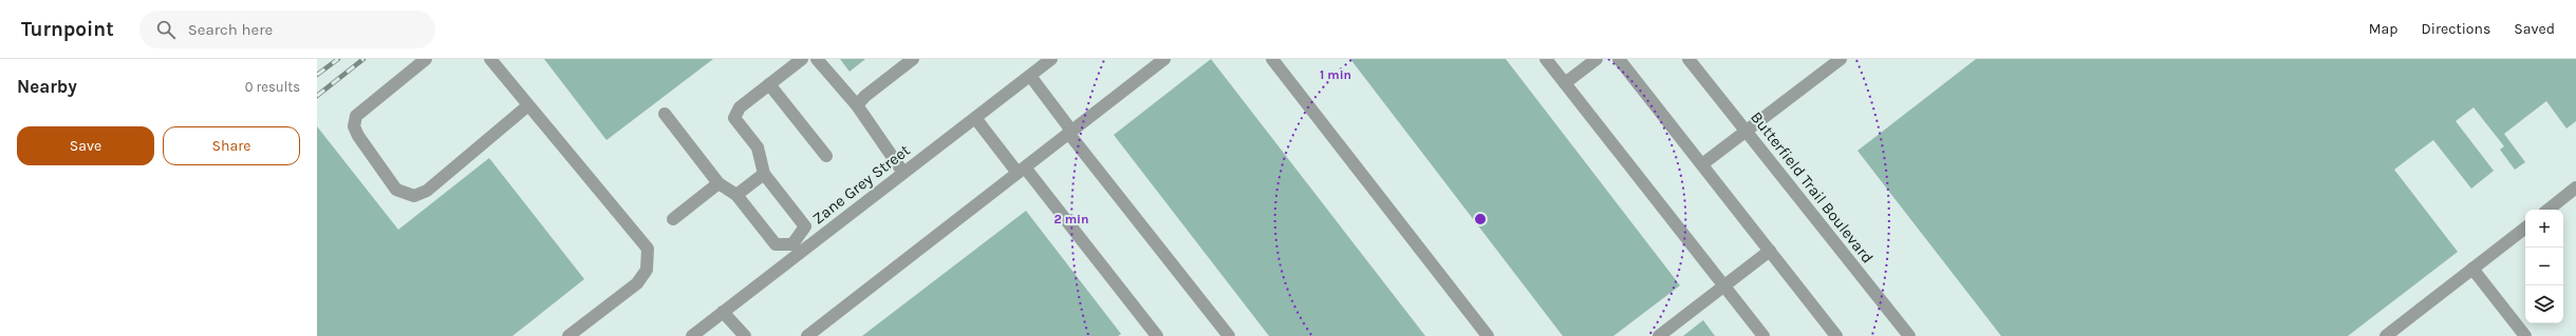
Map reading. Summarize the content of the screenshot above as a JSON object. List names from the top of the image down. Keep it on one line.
{"streets":{"street":["Zane Grey Street","Butterfield Trail Boulevard"]},"page":{"header":"Turnpoint","search":"Search here","nav":["Map","Directions","Saved"],"heading":["Nearby","0 results"],"buttons":["Save","Share"],"map_buttons":["+","−"]},"rings":["1 min","2 min"]}
